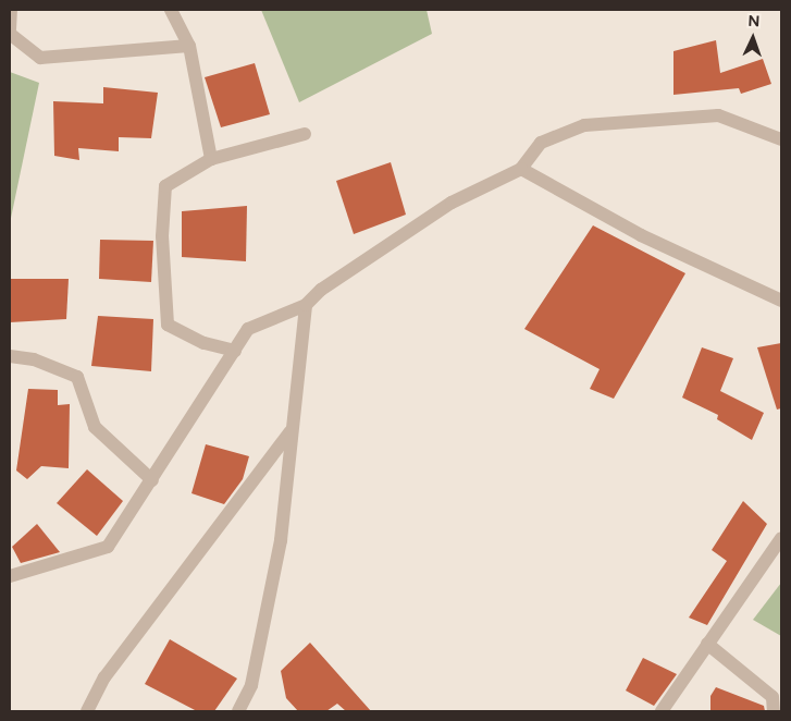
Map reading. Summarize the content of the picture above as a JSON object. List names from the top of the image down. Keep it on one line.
{"north":"top"}
